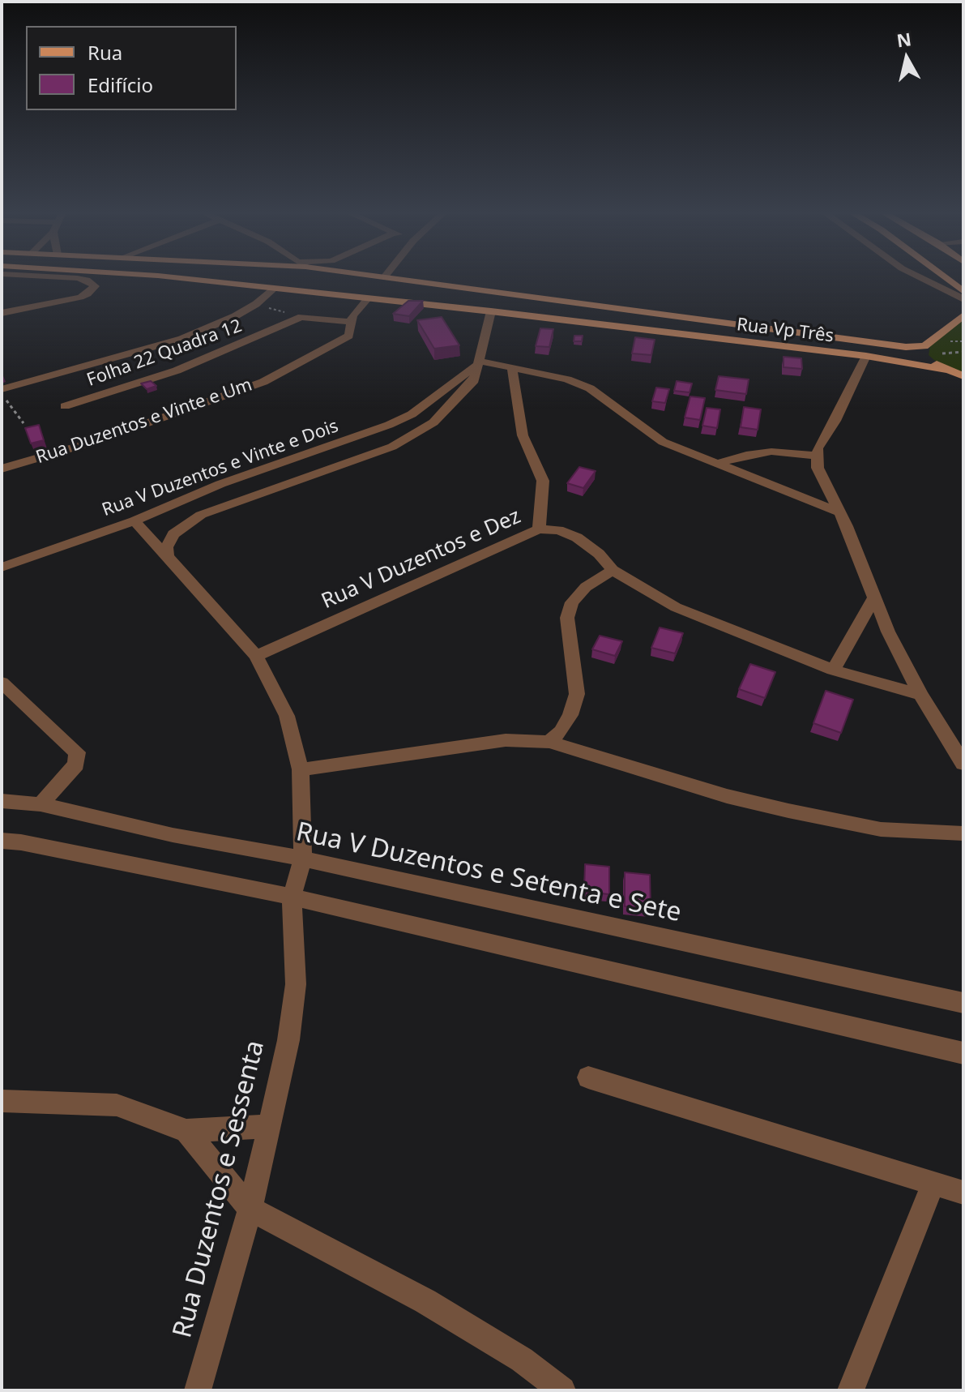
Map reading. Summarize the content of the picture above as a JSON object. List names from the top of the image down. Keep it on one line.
{"streets":{"main road":["Rua Vp Três"],"street":["Folha 22 Quadra 12","Rua Duzentos e Vinte e Um","Rua V Duzentos e Vinte e Dois","Rua V Duzentos e Dez","Rua V Duzentos e Setenta e Sete","Rua Duzentos e Sessenta"]},"crossings":[["Rua Vp Três","Rua Duzentos e Vinte e Um"],["Folha 22 Quadra 12","Rua Duzentos e Vinte e Um"],["Rua V Duzentos e Setenta e Sete","Rua Duzentos e Sessenta"]],"legend":["Rua","Edifício"],"north":"top"}
